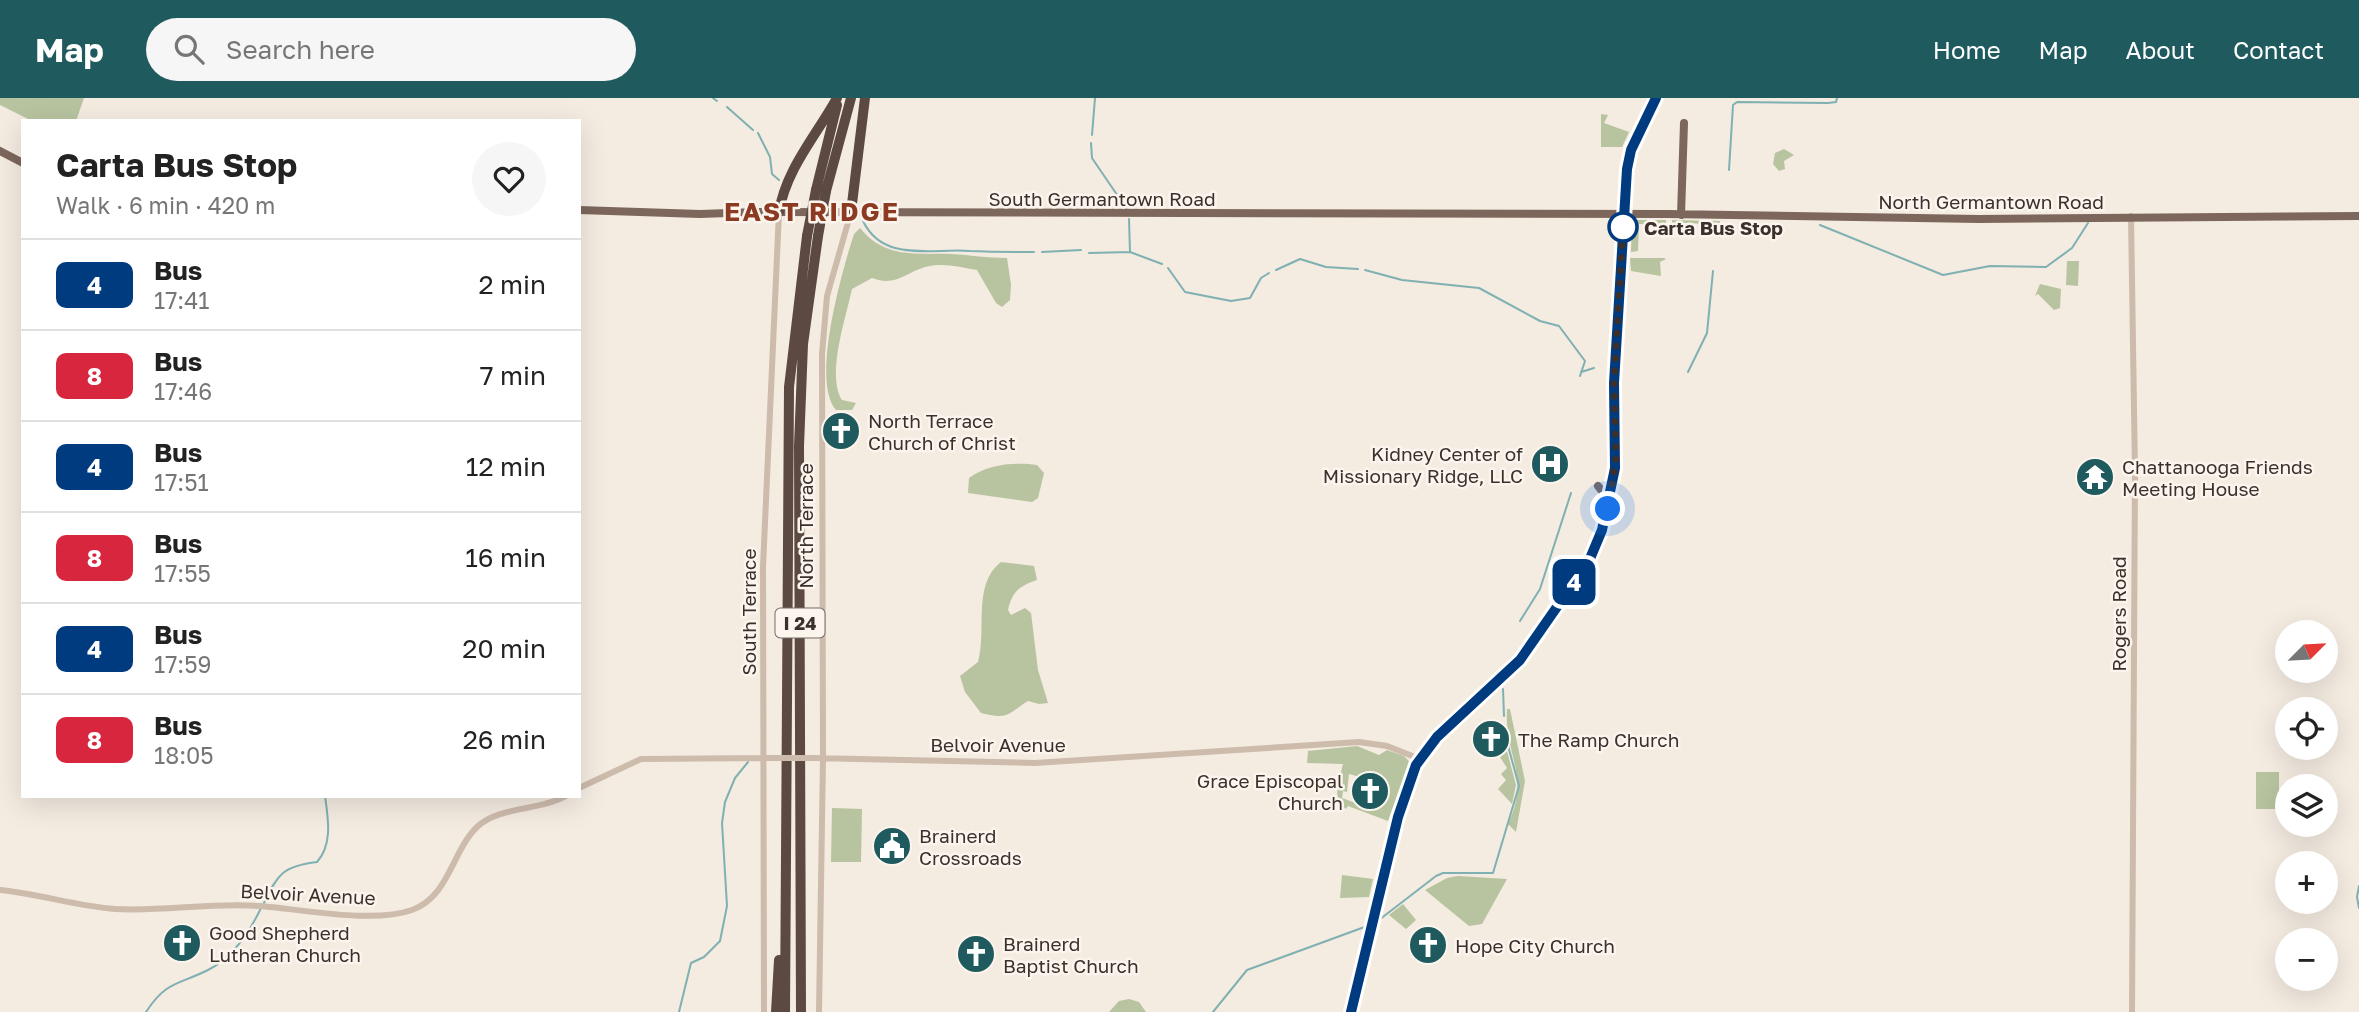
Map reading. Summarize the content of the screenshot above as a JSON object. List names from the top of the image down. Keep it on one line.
{"streets":{"highway":["I 24"],"main road":["South Germantown Road","North Germantown Road"],"street":["North Terrace","South Terrace","Rogers Road","Belvoir Avenue"]},"crossings":[["South Germantown Road","North Germantown Road"],["South Germantown Road","North Terrace"],["South Germantown Road","South Terrace"],["North Germantown Road","Rogers Road"],["North Terrace","Belvoir Avenue"],["South Terrace","Belvoir Avenue"]],"districts":["EAST RIDGE"],"places":{"other":["Carta Bus Stop"],"church":["North Terrace Church of Christ","The Ramp Church","Grace Episcopal Church","Good Shepherd Lutheran Church","Hope City Church","Brainerd Baptist Church"],"hospital":["Kidney Center of Missionary Ridge, LLC"],"temple":["Chattanooga Friends Meeting House"],"public building":["Brainerd Crossroads"]},"lines":["bus line 4"],"north":"top right","page":{"header":"Map","search":"Search here","nav":["Home","Map","About","Contact"],"on_map":"4","heading":["Carta Bus Stop","Walk · 6 min · 420 m"],"list":[{"mark":"4","name":"Bus","note":"17:41","value":"2 min"},{"mark":"8","name":"Bus","note":"17:46","value":"7 min"},{"mark":"4","name":"Bus","note":"17:51","value":"12 min"},{"mark":"8","name":"Bus","note":"17:55","value":"16 min"},{"mark":"4","name":"Bus","note":"17:59","value":"20 min"},{"mark":"8","name":"Bus","note":"18:05","value":"26 min"}],"map_buttons":["+","−"]}}
